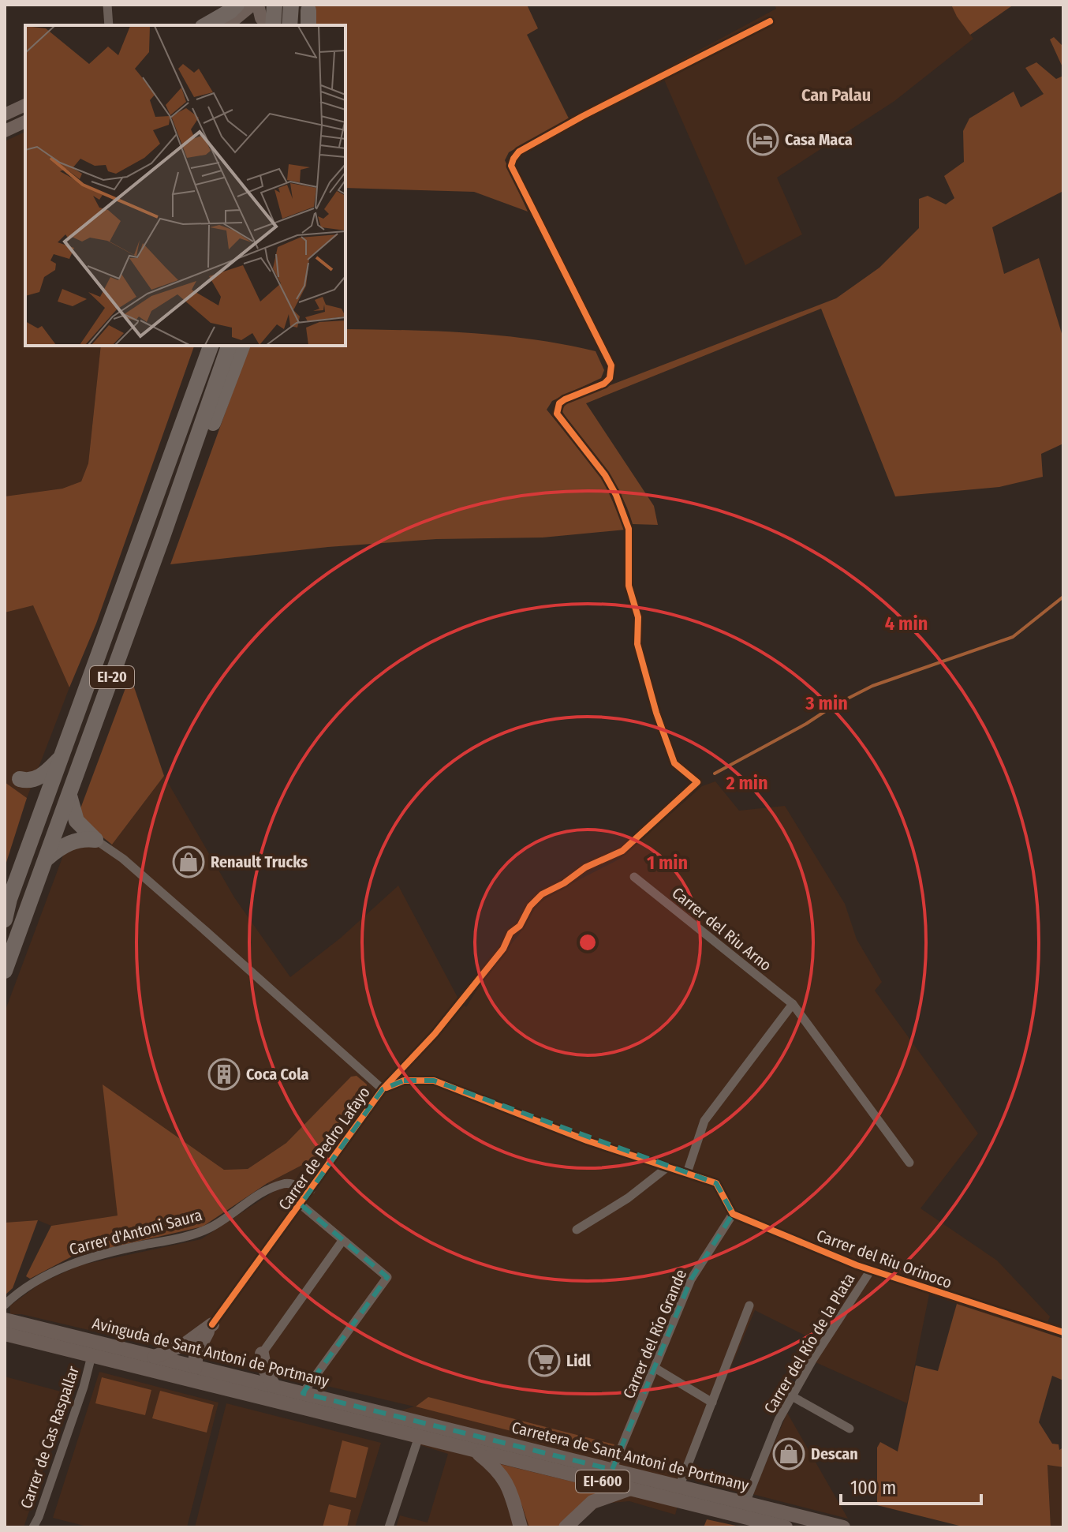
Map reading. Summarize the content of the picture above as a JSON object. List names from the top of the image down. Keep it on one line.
{"streets":{"highway":["EI-20"],"main road":["Avinguda de Sant Antoni de Portmany","Carretera de Sant Antoni de Portmany","EI-600"],"street":["Carrer del Riu Arno","Carrer de Pedro Lafayo","Carrer d'Antoni Saura","Carrer del Riu Orinoco","Carrer del Río Grande","Carrer del Río de la Plata","Carrer de Cas Raspallar"]},"crossings":[["Carrer de Pedro Lafayo","Carrer d'Antoni Saura"],["Carrer de Pedro Lafayo","Carrer del Riu Orinoco"],["Carrer de Pedro Lafayo","Carrer del Río Grande"],["Carrer del Riu Orinoco","Carrer del Río Grande"],["Carrer del Riu Orinoco","Carrer del Río de la Plata"],["Carrer del Río Grande","Carretera de Sant Antoni de Portmany"],["Carrer del Río de la Plata","Carretera de Sant Antoni de Portmany"],["Avinguda de Sant Antoni de Portmany","Carrer de Cas Raspallar"],["Avinguda de Sant Antoni de Portmany","Carretera de Sant Antoni de Portmany"]],"districts":["Can Palau"],"places":{"hotel":["Casa Maca"],"shop":["Renault Trucks","Descan"],"building":["Coca Cola"],"supermarket":["Lidl"]},"scale_bar":"100 m","rings":["4 min","3 min","2 min","1 min"]}
